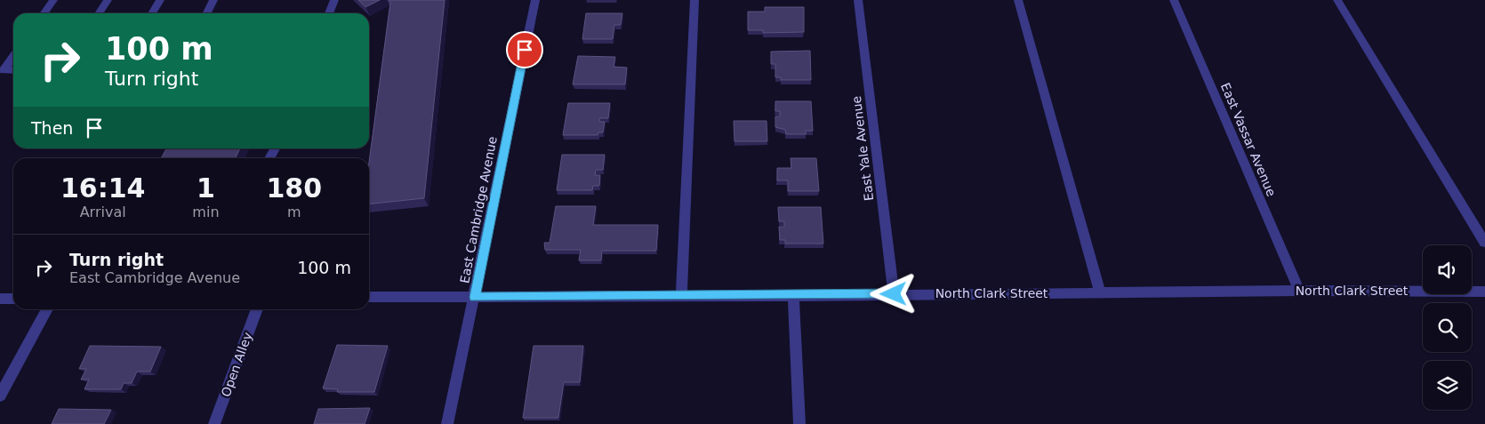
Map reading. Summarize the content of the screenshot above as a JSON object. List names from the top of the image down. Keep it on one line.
{"streets":{"street":["East Vassar Avenue","East Yale Avenue","East Cambridge Avenue","North Clark Street","Open Alley"]},"crossings":[["East Vassar Avenue","North Clark Street"],["East Yale Avenue","North Clark Street"],["East Cambridge Avenue","North Clark Street"]],"page":{"turn":["100 m","Turn right"],"then":"Then","eta":["16:14","Arrival","1","min","180","m"],"list":[{"name":"Turn right","note":"East Cambridge Avenue","value":"100 m"}]}}
